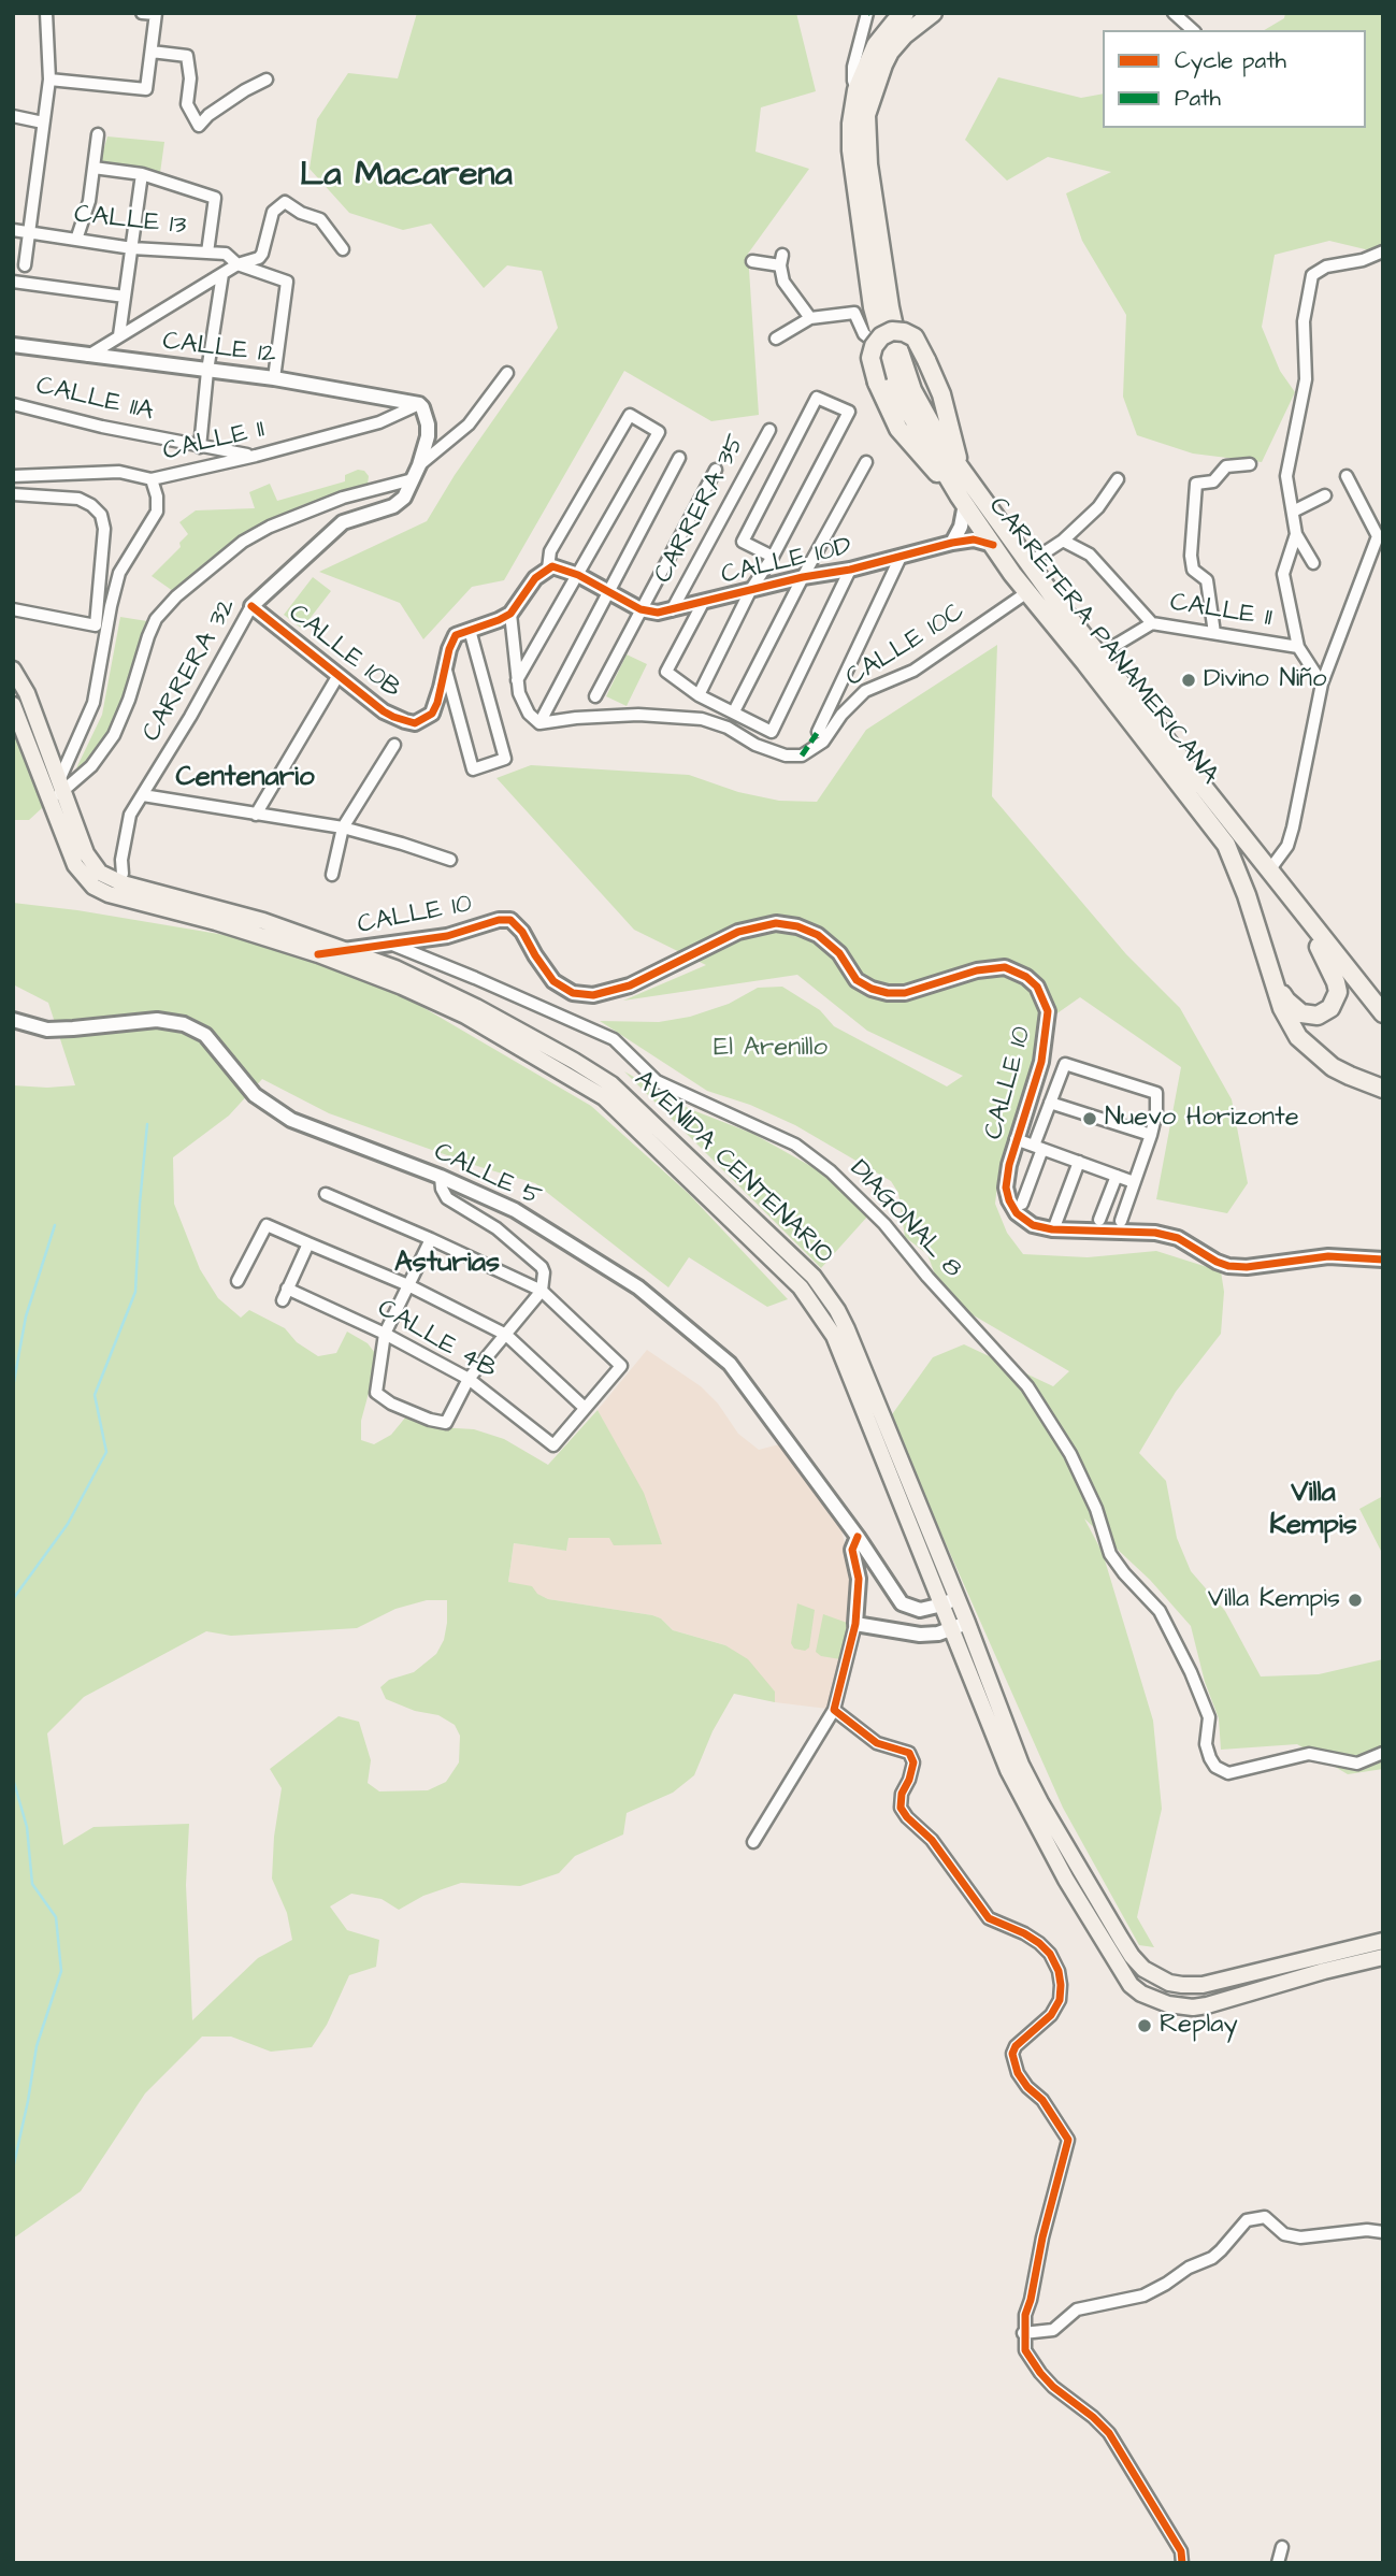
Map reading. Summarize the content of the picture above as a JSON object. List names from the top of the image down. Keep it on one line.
{"streets":{"highway":["CARRETERA PANAMERICANA"],"main road":["AVENIDA CENTENARIO"],"street":["CALLE 13","CALLE 12","CALLE 11A","CALLE 11","CARRERA 35","CALLE 10D","CALLE 10C","CALLE 10B","CARRERA 32","CALLE 10","CALLE 5","DIAGONAL 8","CALLE 4B"]},"crossings":[["CALLE 13","CALLE 12"],["CALLE 12","CALLE 11"],["CALLE 11A","CALLE 11"],["CALLE 11","CARRETERA PANAMERICANA"],["CARRERA 35","CALLE 10D"],["CALLE 10D","CARRETERA PANAMERICANA"],["CARRETERA PANAMERICANA","CALLE 10C"],["CALLE 10B","CARRERA 32"],["CALLE 10","AVENIDA CENTENARIO"],["CALLE 10","DIAGONAL 8"],["AVENIDA CENTENARIO","CALLE 5"]],"districts":["La Macarena","Centenario","Asturias","Villa Kempis"],"parks":["El Arenillo"],"places":["Divino Niño","Nuevo Horizonte","Villa Kempis","Replay"],"legend":["Cycle path","Path"]}
